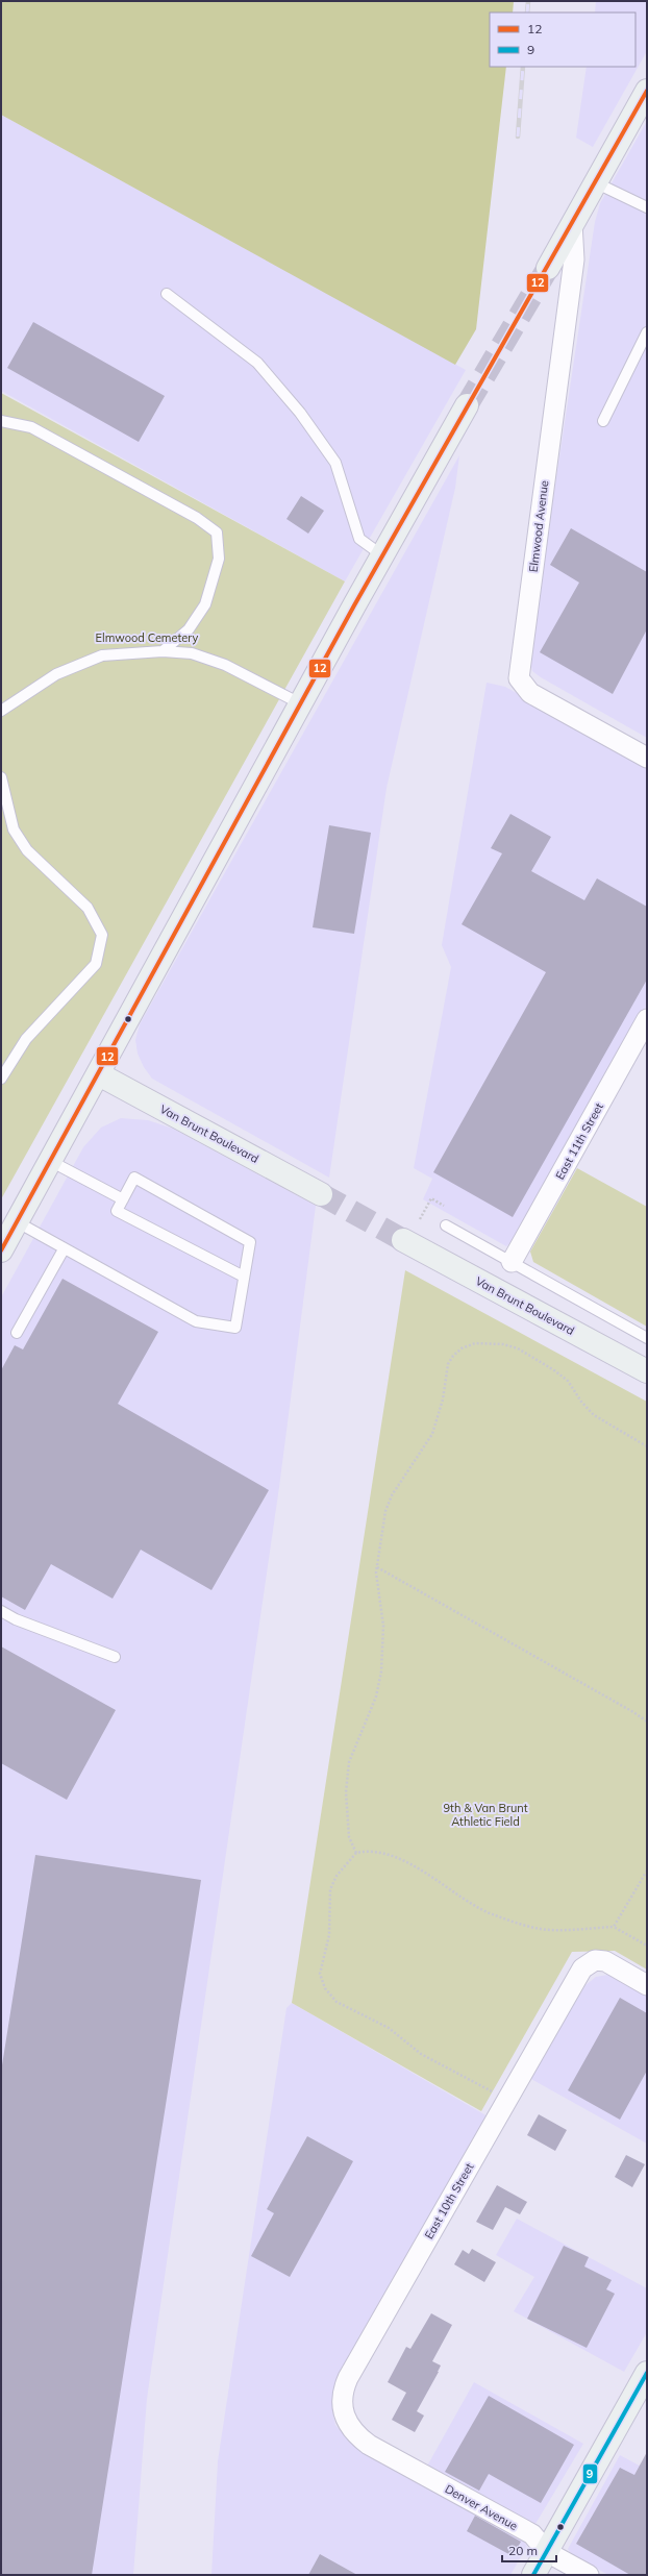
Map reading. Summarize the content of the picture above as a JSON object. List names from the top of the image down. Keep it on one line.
{"streets":{"street":["Elmwood Avenue","Van Brunt Boulevard","East 11th Street","East 10th Street","Denver Avenue"]},"crossings":[["East 10th Street","Denver Avenue"]],"parks":["Elmwood Cemetery","9th & Van Brunt Athletic Field"],"lines":["transit line 12","transit line 9"],"legend":["12","9"],"scale_bar":"20 m"}
